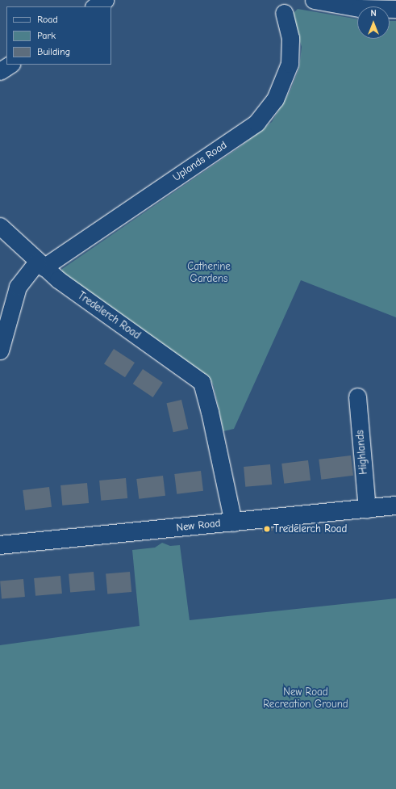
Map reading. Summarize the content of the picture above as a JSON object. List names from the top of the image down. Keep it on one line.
{"streets":{"street":["Uplands Road","Tredelerch Road","Highlands","New Road"]},"crossings":[["Uplands Road","Tredelerch Road"],["Tredelerch Road","New Road"],["Highlands","New Road"]],"parks":["Catherine Gardens","New Road Recreation Ground"],"places":["Tredelerch Road"],"legend":["Road","Park","Building"],"north":"top"}
